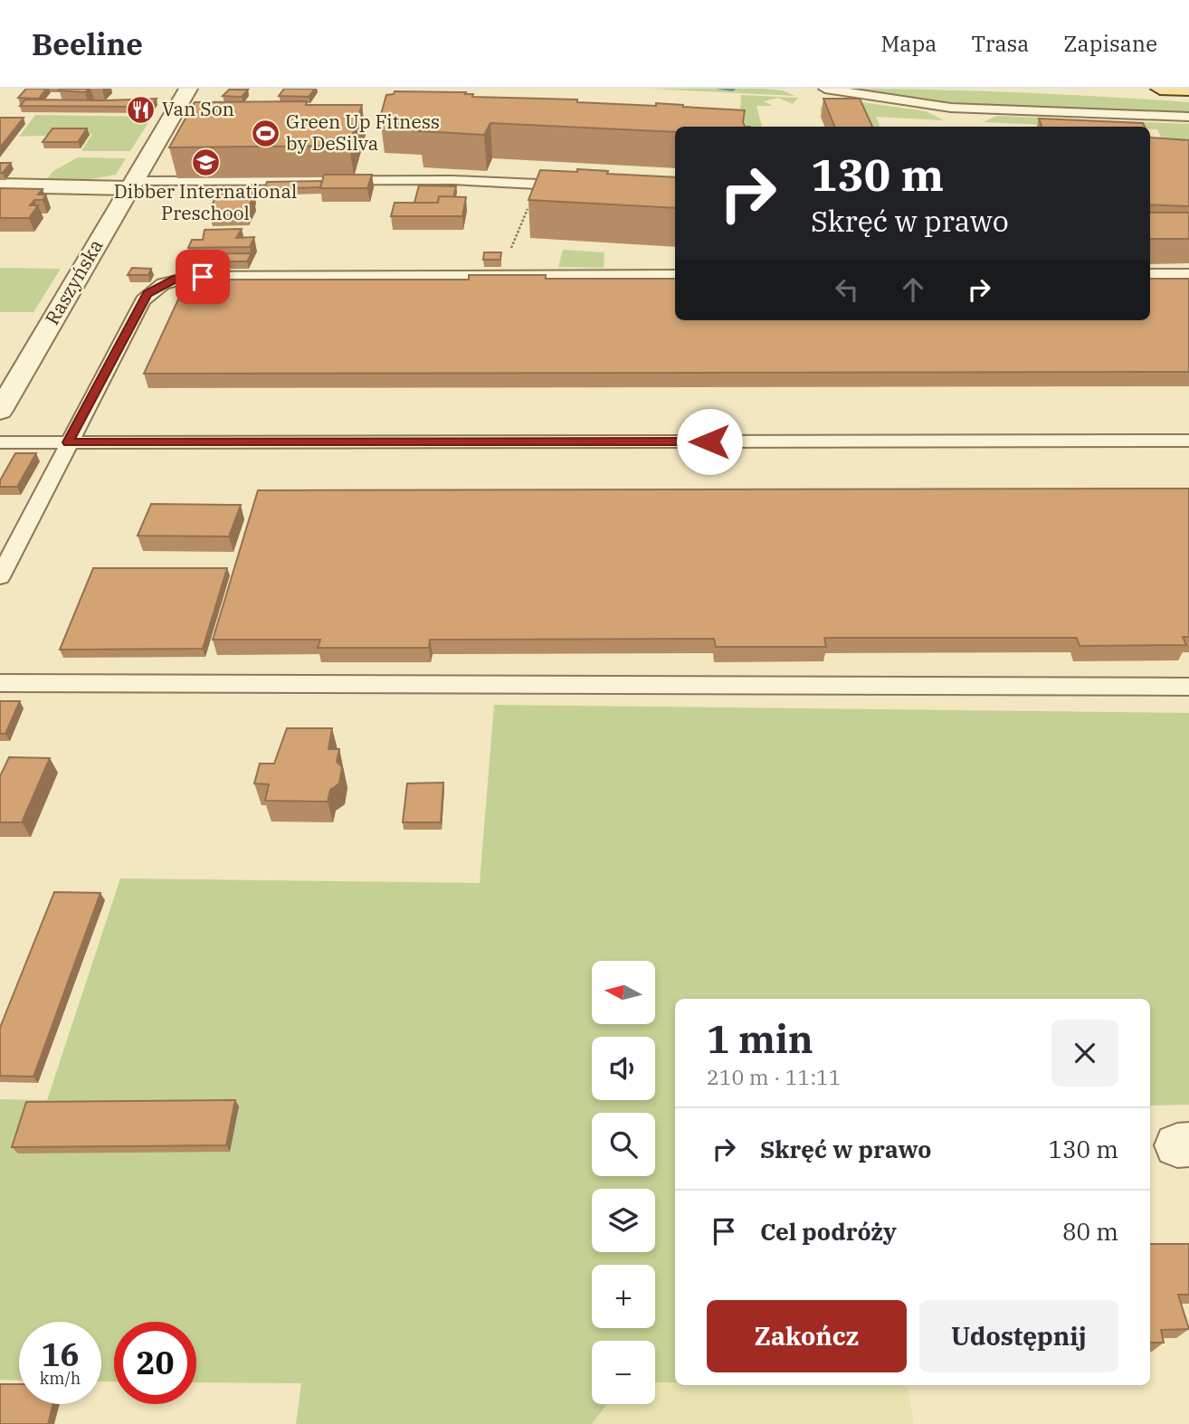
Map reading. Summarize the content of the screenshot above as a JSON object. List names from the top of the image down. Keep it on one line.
{"streets":{"street":["Raszyńska"]},"places":{"restaurant":["Van Son"],"sports":["Green Up Fitness by DeSilva"],"school or university":["Dibber International Preschool"]},"north":"left","page":{"header":"Beeline","nav":["Mapa","Trasa","Zapisane"],"turn":["130 m","Skręć w prawo"],"map_buttons":["+","−"],"heading":["1 min","210 m · 11:11"],"list":[{"name":"Skręć w prawo","value":"130 m"},{"name":"Cel podróży","value":"80 m"}],"buttons":["Zakończ","Udostępnij"],"speed":"16 km/h","limit":"20"}}
